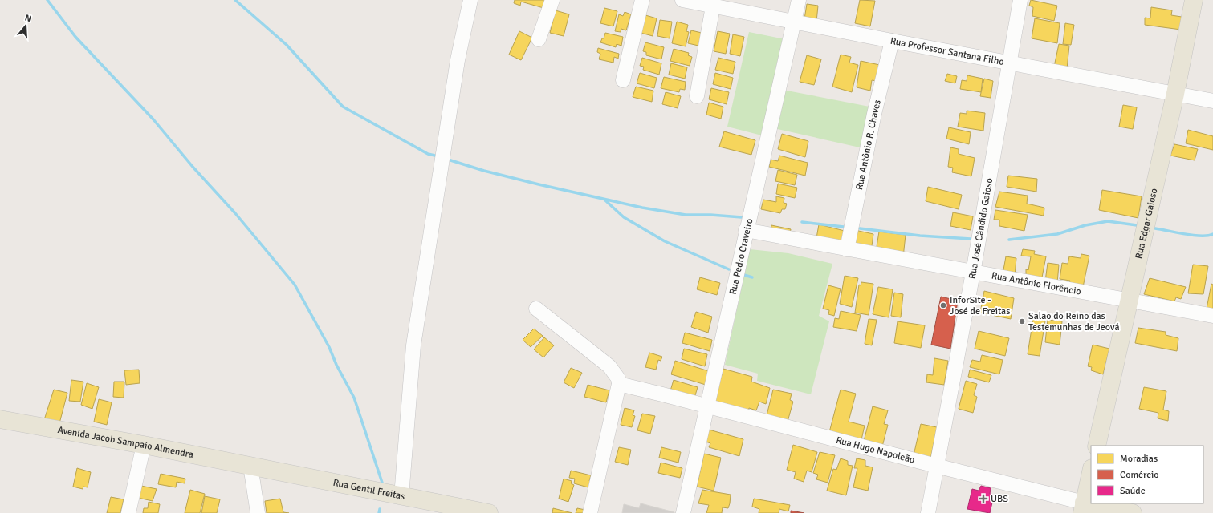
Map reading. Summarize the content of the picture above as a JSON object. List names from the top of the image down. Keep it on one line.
{"streets":{"main road":["Rua Edgar Gaioso","Avenida Jacob Sampaio Almendra","Rua Hugo Napoleão","Rua Gentil Freitas"],"street":["Rua Professor Santana Filho","Rua Antônio R. Chaves","Rua José Cândido Gaioso","Rua Pedro Craveiro","Rua Antônio Florêncio"]},"crossings":[["Rua Professor Santana Filho","Rua Antônio R. Chaves"],["Rua Professor Santana Filho","Rua Edgar Gaioso"],["Rua Professor Santana Filho","Rua José Cândido Gaioso"],["Rua Professor Santana Filho","Rua Pedro Craveiro"],["Rua Antônio R. Chaves","Rua Antônio Florêncio"],["Rua Edgar Gaioso","Rua Antônio Florêncio"],["Rua José Cândido Gaioso","Rua Antônio Florêncio"],["Rua José Cândido Gaioso","Rua Hugo Napoleão"],["Rua Pedro Craveiro","Rua Antônio Florêncio"],["Rua Pedro Craveiro","Rua Hugo Napoleão"],["Avenida Jacob Sampaio Almendra","Rua Gentil Freitas"]],"places":{"other":["InforSite - José de Freitas","Salão do Reino das Testemunhas de Jeová"],"health":["UBS"]},"legend":["Moradias","Comércio","Saúde"],"north":"top"}
